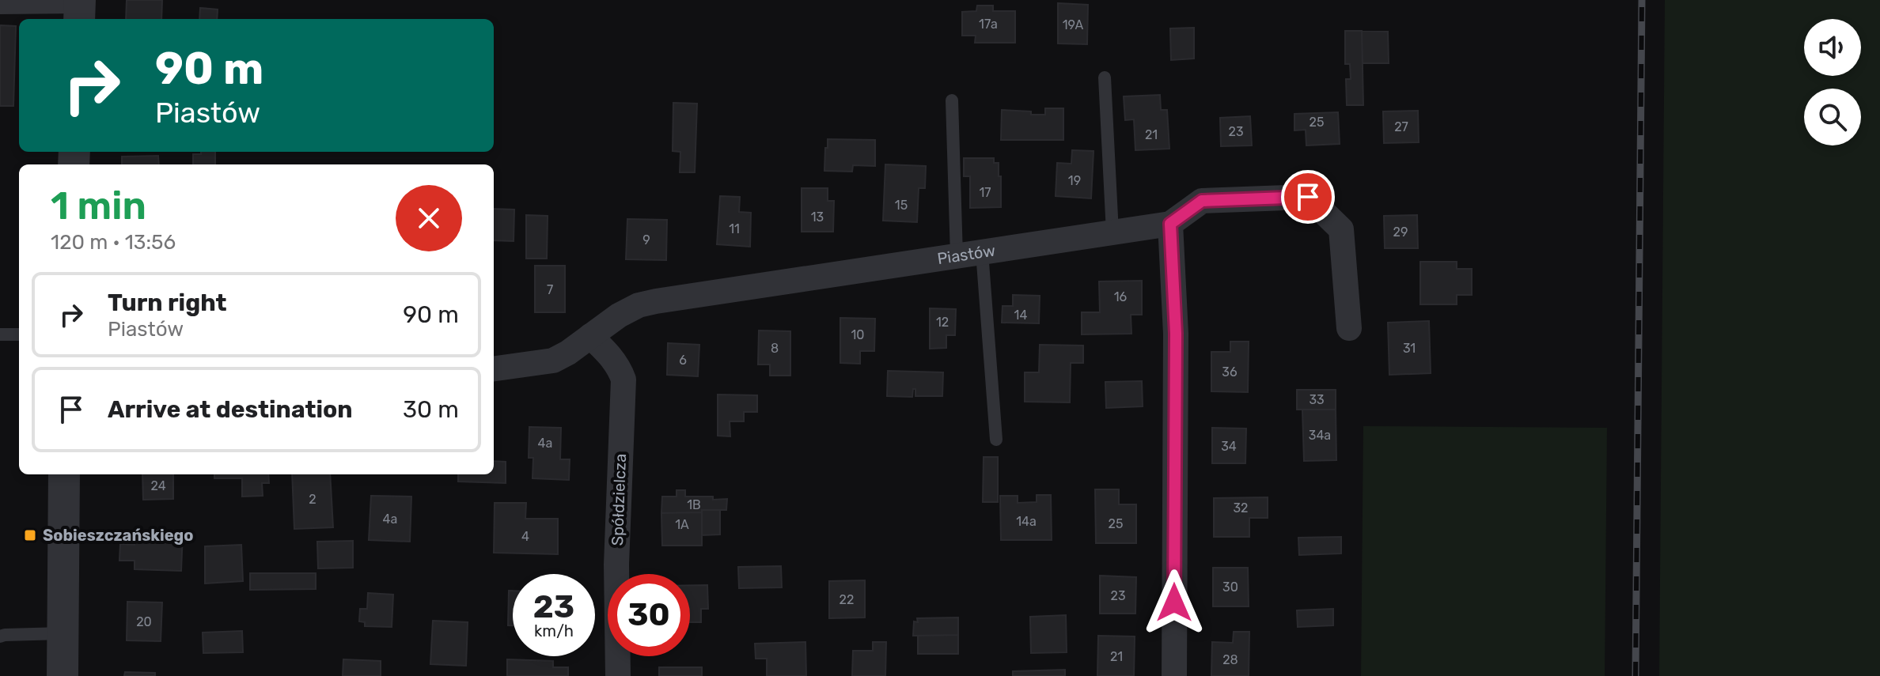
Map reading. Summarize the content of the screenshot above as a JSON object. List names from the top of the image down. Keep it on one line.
{"streets":{"street":["Piastów","Spółdzielcza"]},"crossings":[["Piastów","Spółdzielcza"]],"places":{"transit":["Sobieszczańskiego"]},"house_numbers":["17a","19A","25","27","23","21","19","17","15","13","11","29","9","7","16","14","12","10","8","31","6","36","33","34a","4a","34","24","2","1B","32","4a","14a","25","1A","4","30","23","22","20","21","28"],"page":{"turn":["90 m","Piastów"],"heading":["1 min","120 m · 13:56"],"list":[{"name":"Turn right","note":"Piastów","value":"90 m"},{"name":"Arrive at destination","value":"30 m"}],"speed":"23 km/h","limit":"30"}}
